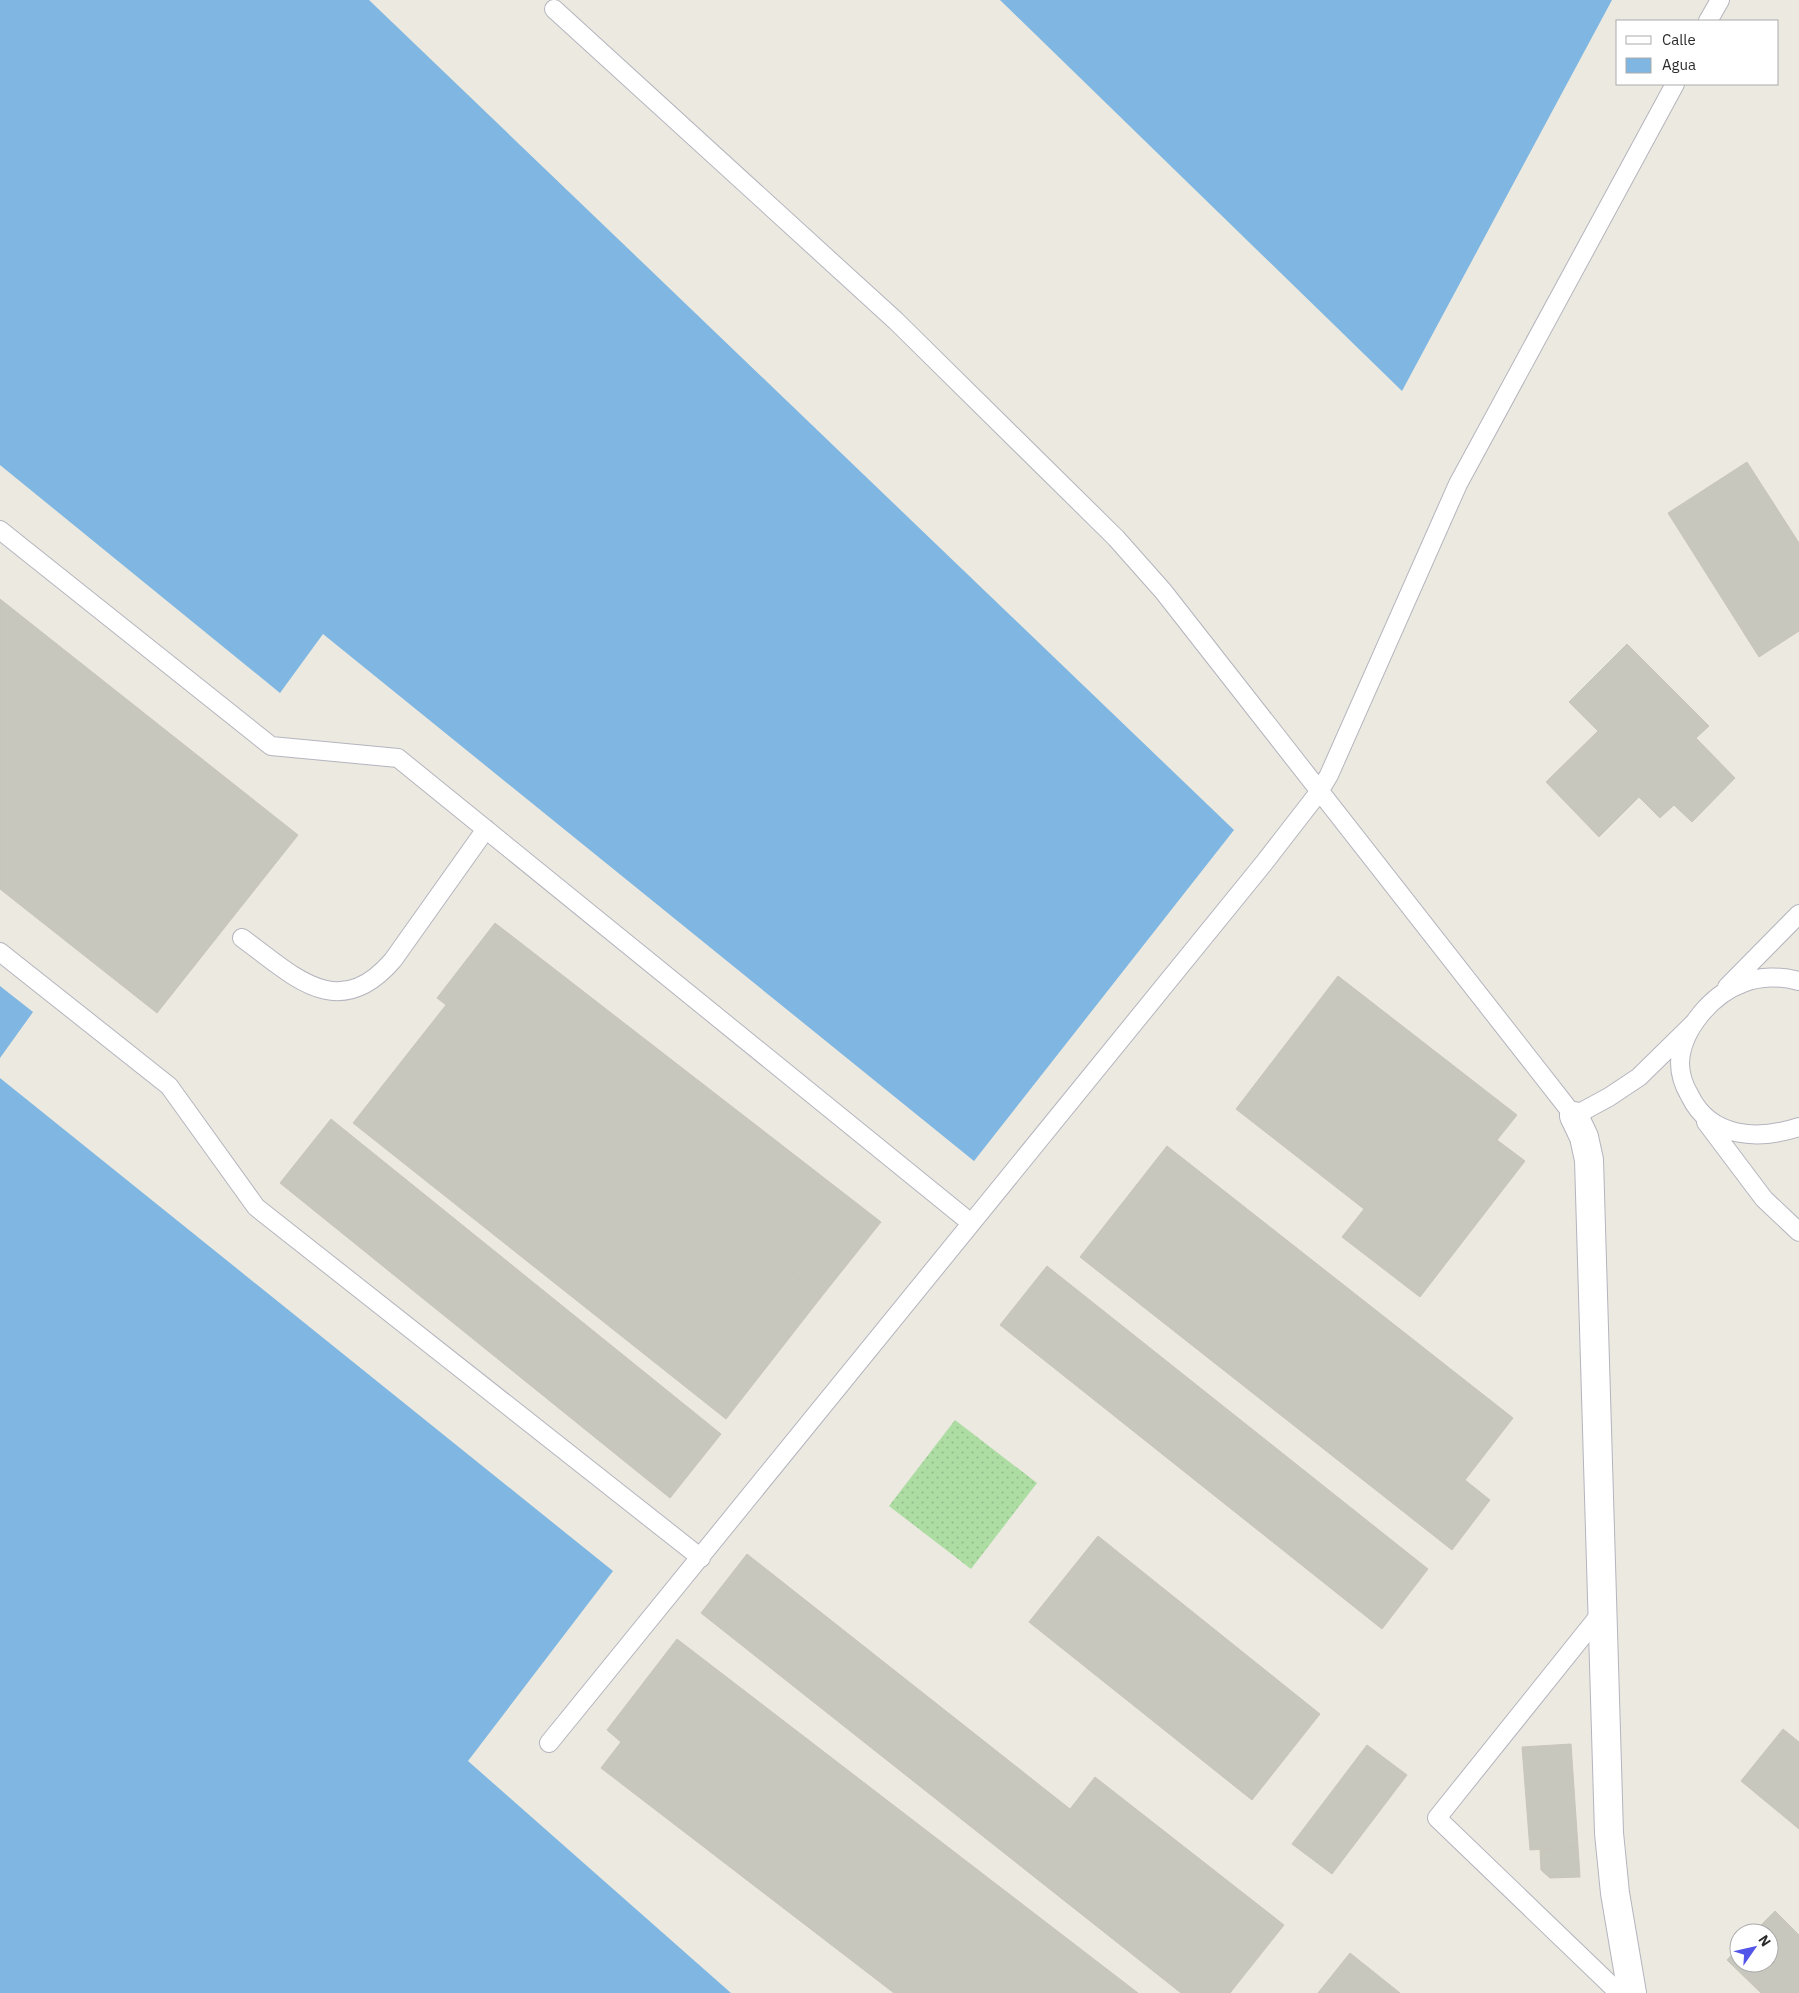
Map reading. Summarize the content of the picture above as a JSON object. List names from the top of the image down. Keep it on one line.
{"legend":["Calle","Agua"],"north":"top right"}
